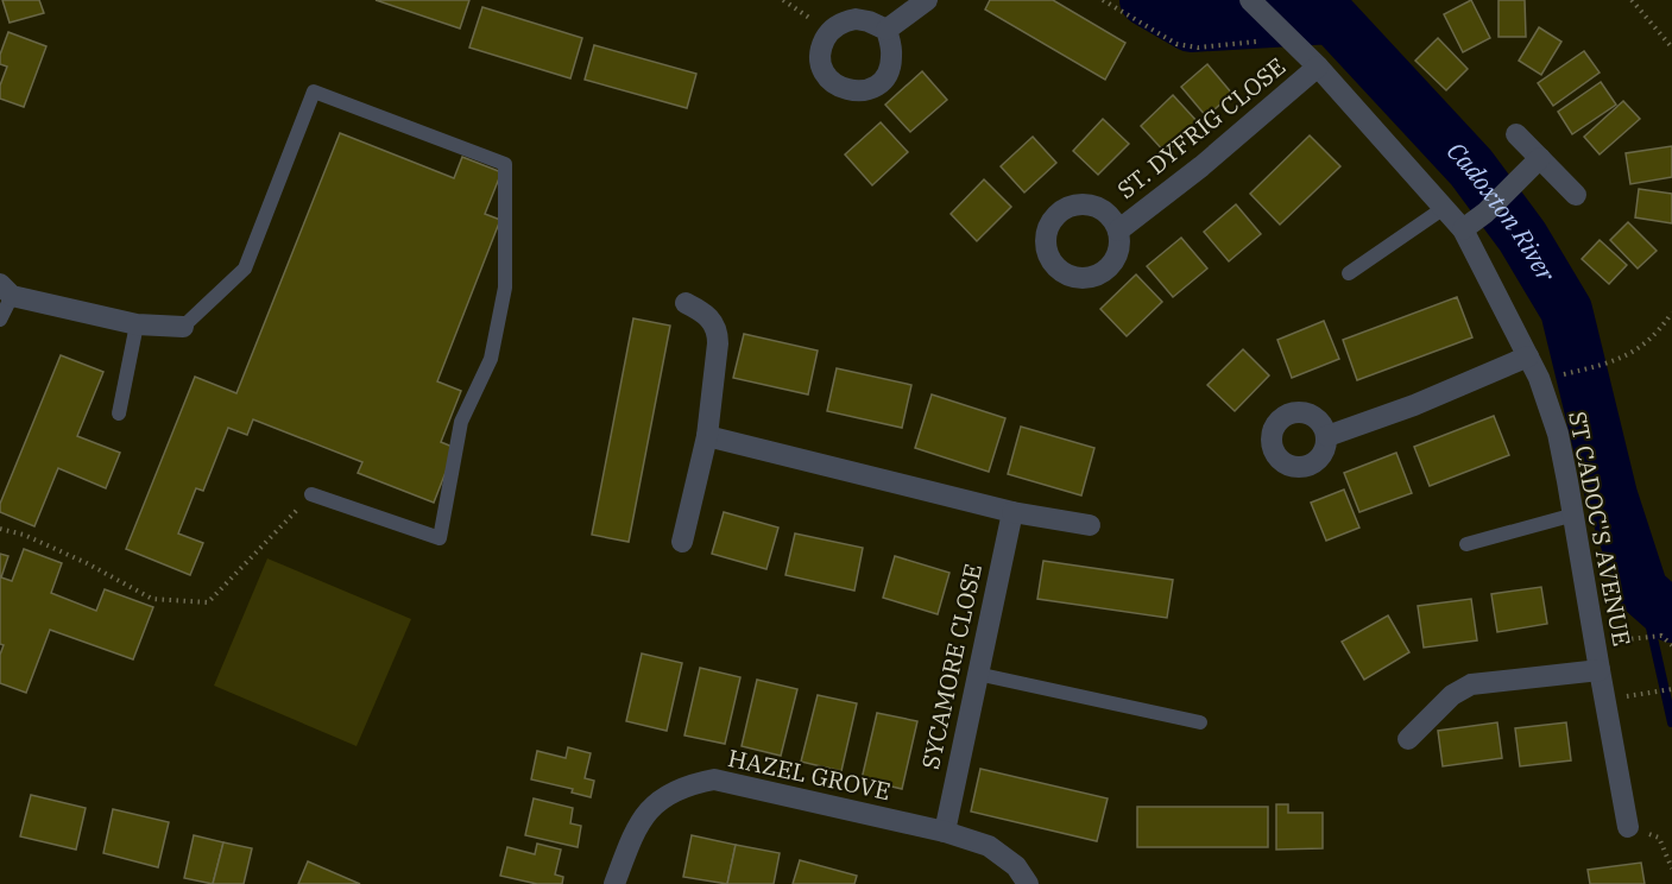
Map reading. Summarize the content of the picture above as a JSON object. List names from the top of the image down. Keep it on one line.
{"streets":{"street":["ST. DYFRIG CLOSE","ST CADOC'S AVENUE","SYCAMORE CLOSE","HAZEL GROVE"]},"crossings":[["ST. DYFRIG CLOSE","ST CADOC'S AVENUE"],["SYCAMORE CLOSE","HAZEL GROVE"]],"water":["Cadoxton River"]}
